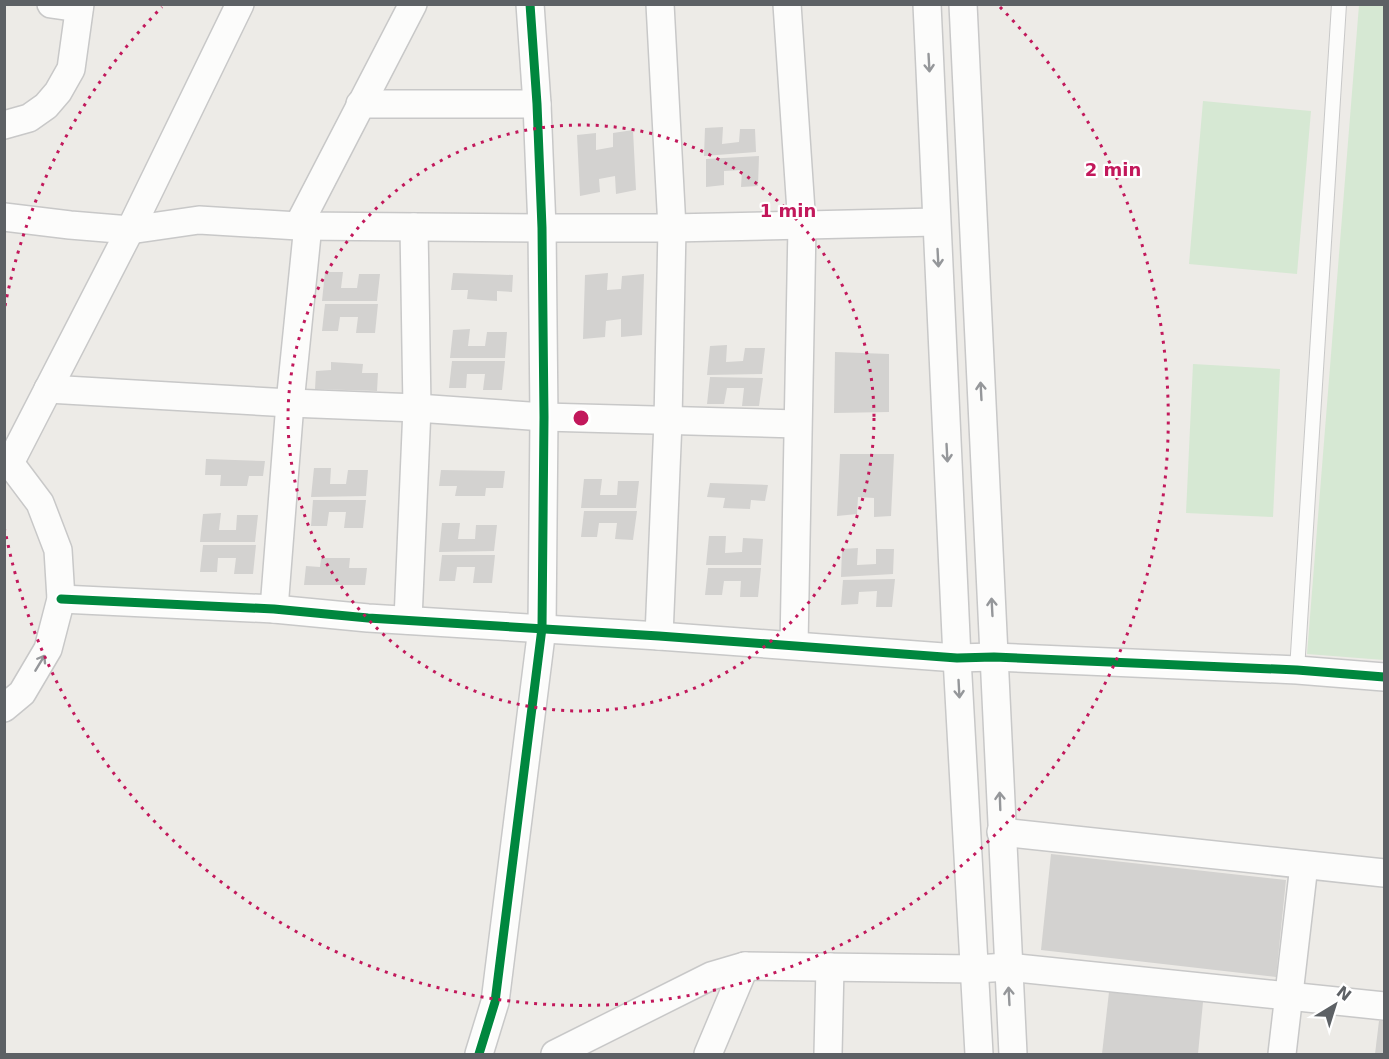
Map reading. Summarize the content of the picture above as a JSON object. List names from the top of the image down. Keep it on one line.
{"north":"top right","rings":["2 min","1 min"]}
